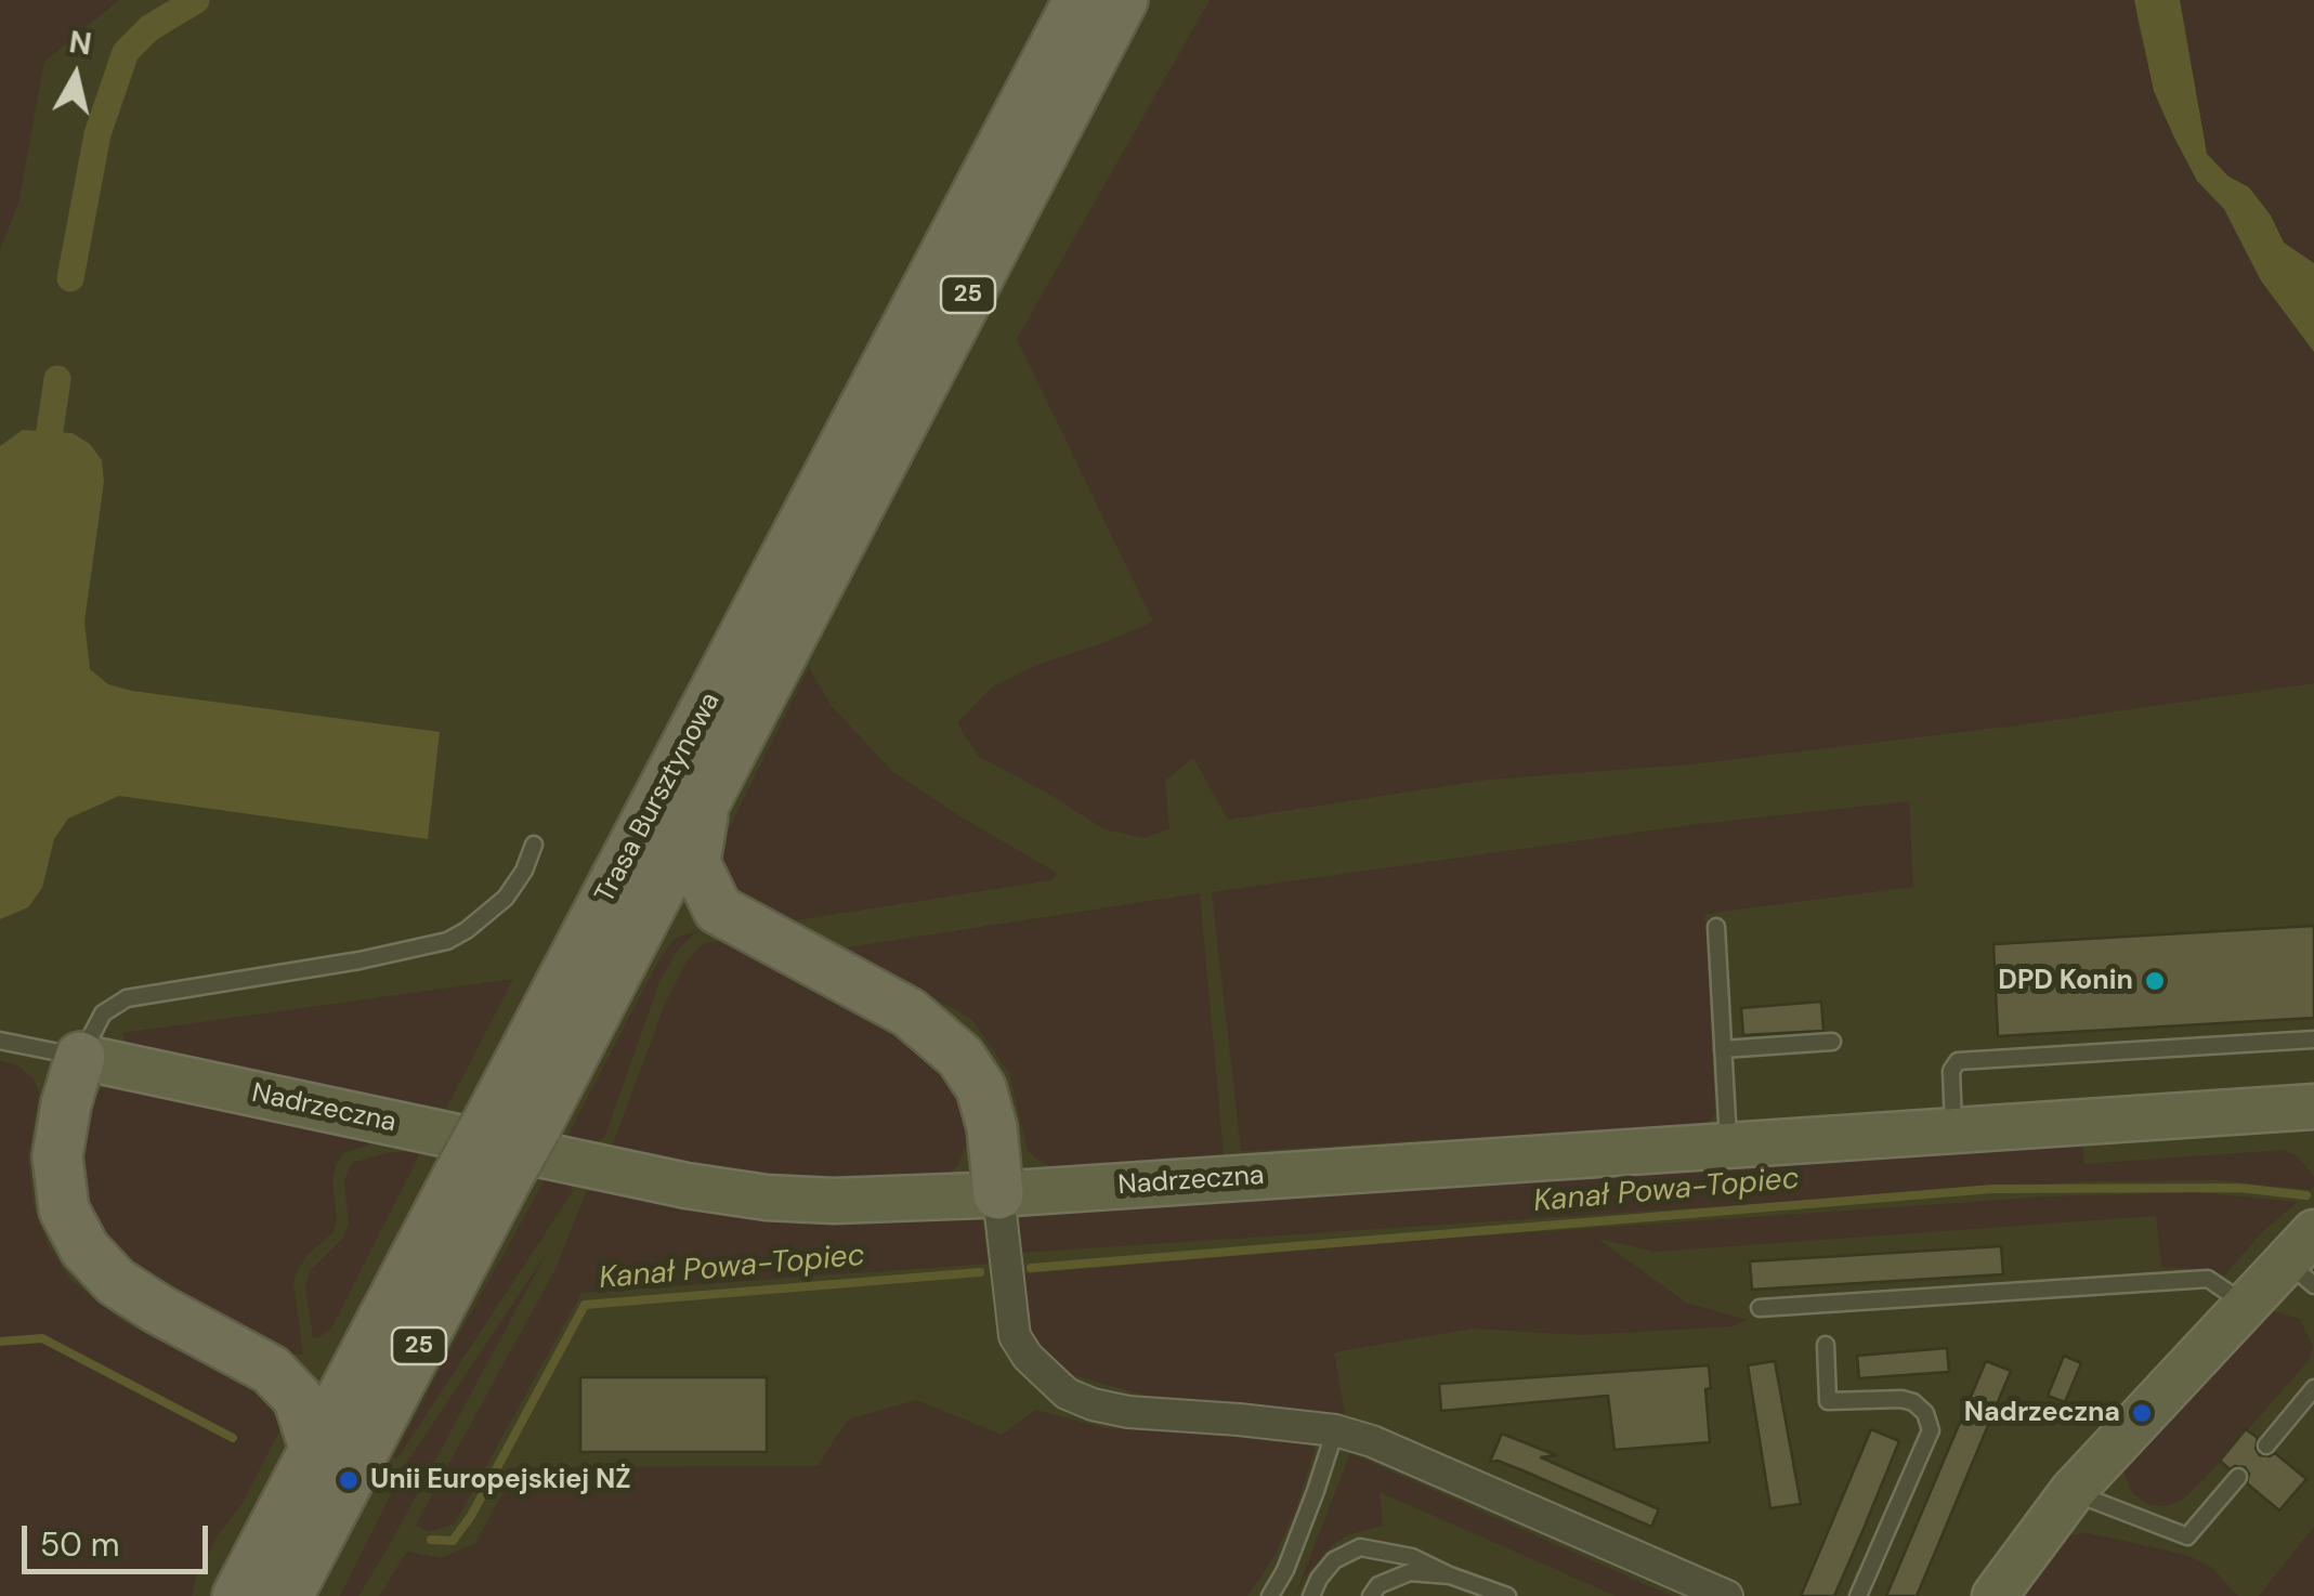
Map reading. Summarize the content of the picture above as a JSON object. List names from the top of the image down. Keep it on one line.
{"streets":{"main road":["25","Trasa Bursztynowa"],"street":["Nadrzeczna"]},"water":["Kanał Powa-Topiec"],"places":["DPD Konin","Nadrzeczna","Unii Europejskiej NŻ"],"scale_bar":"50 m","north":"top"}
